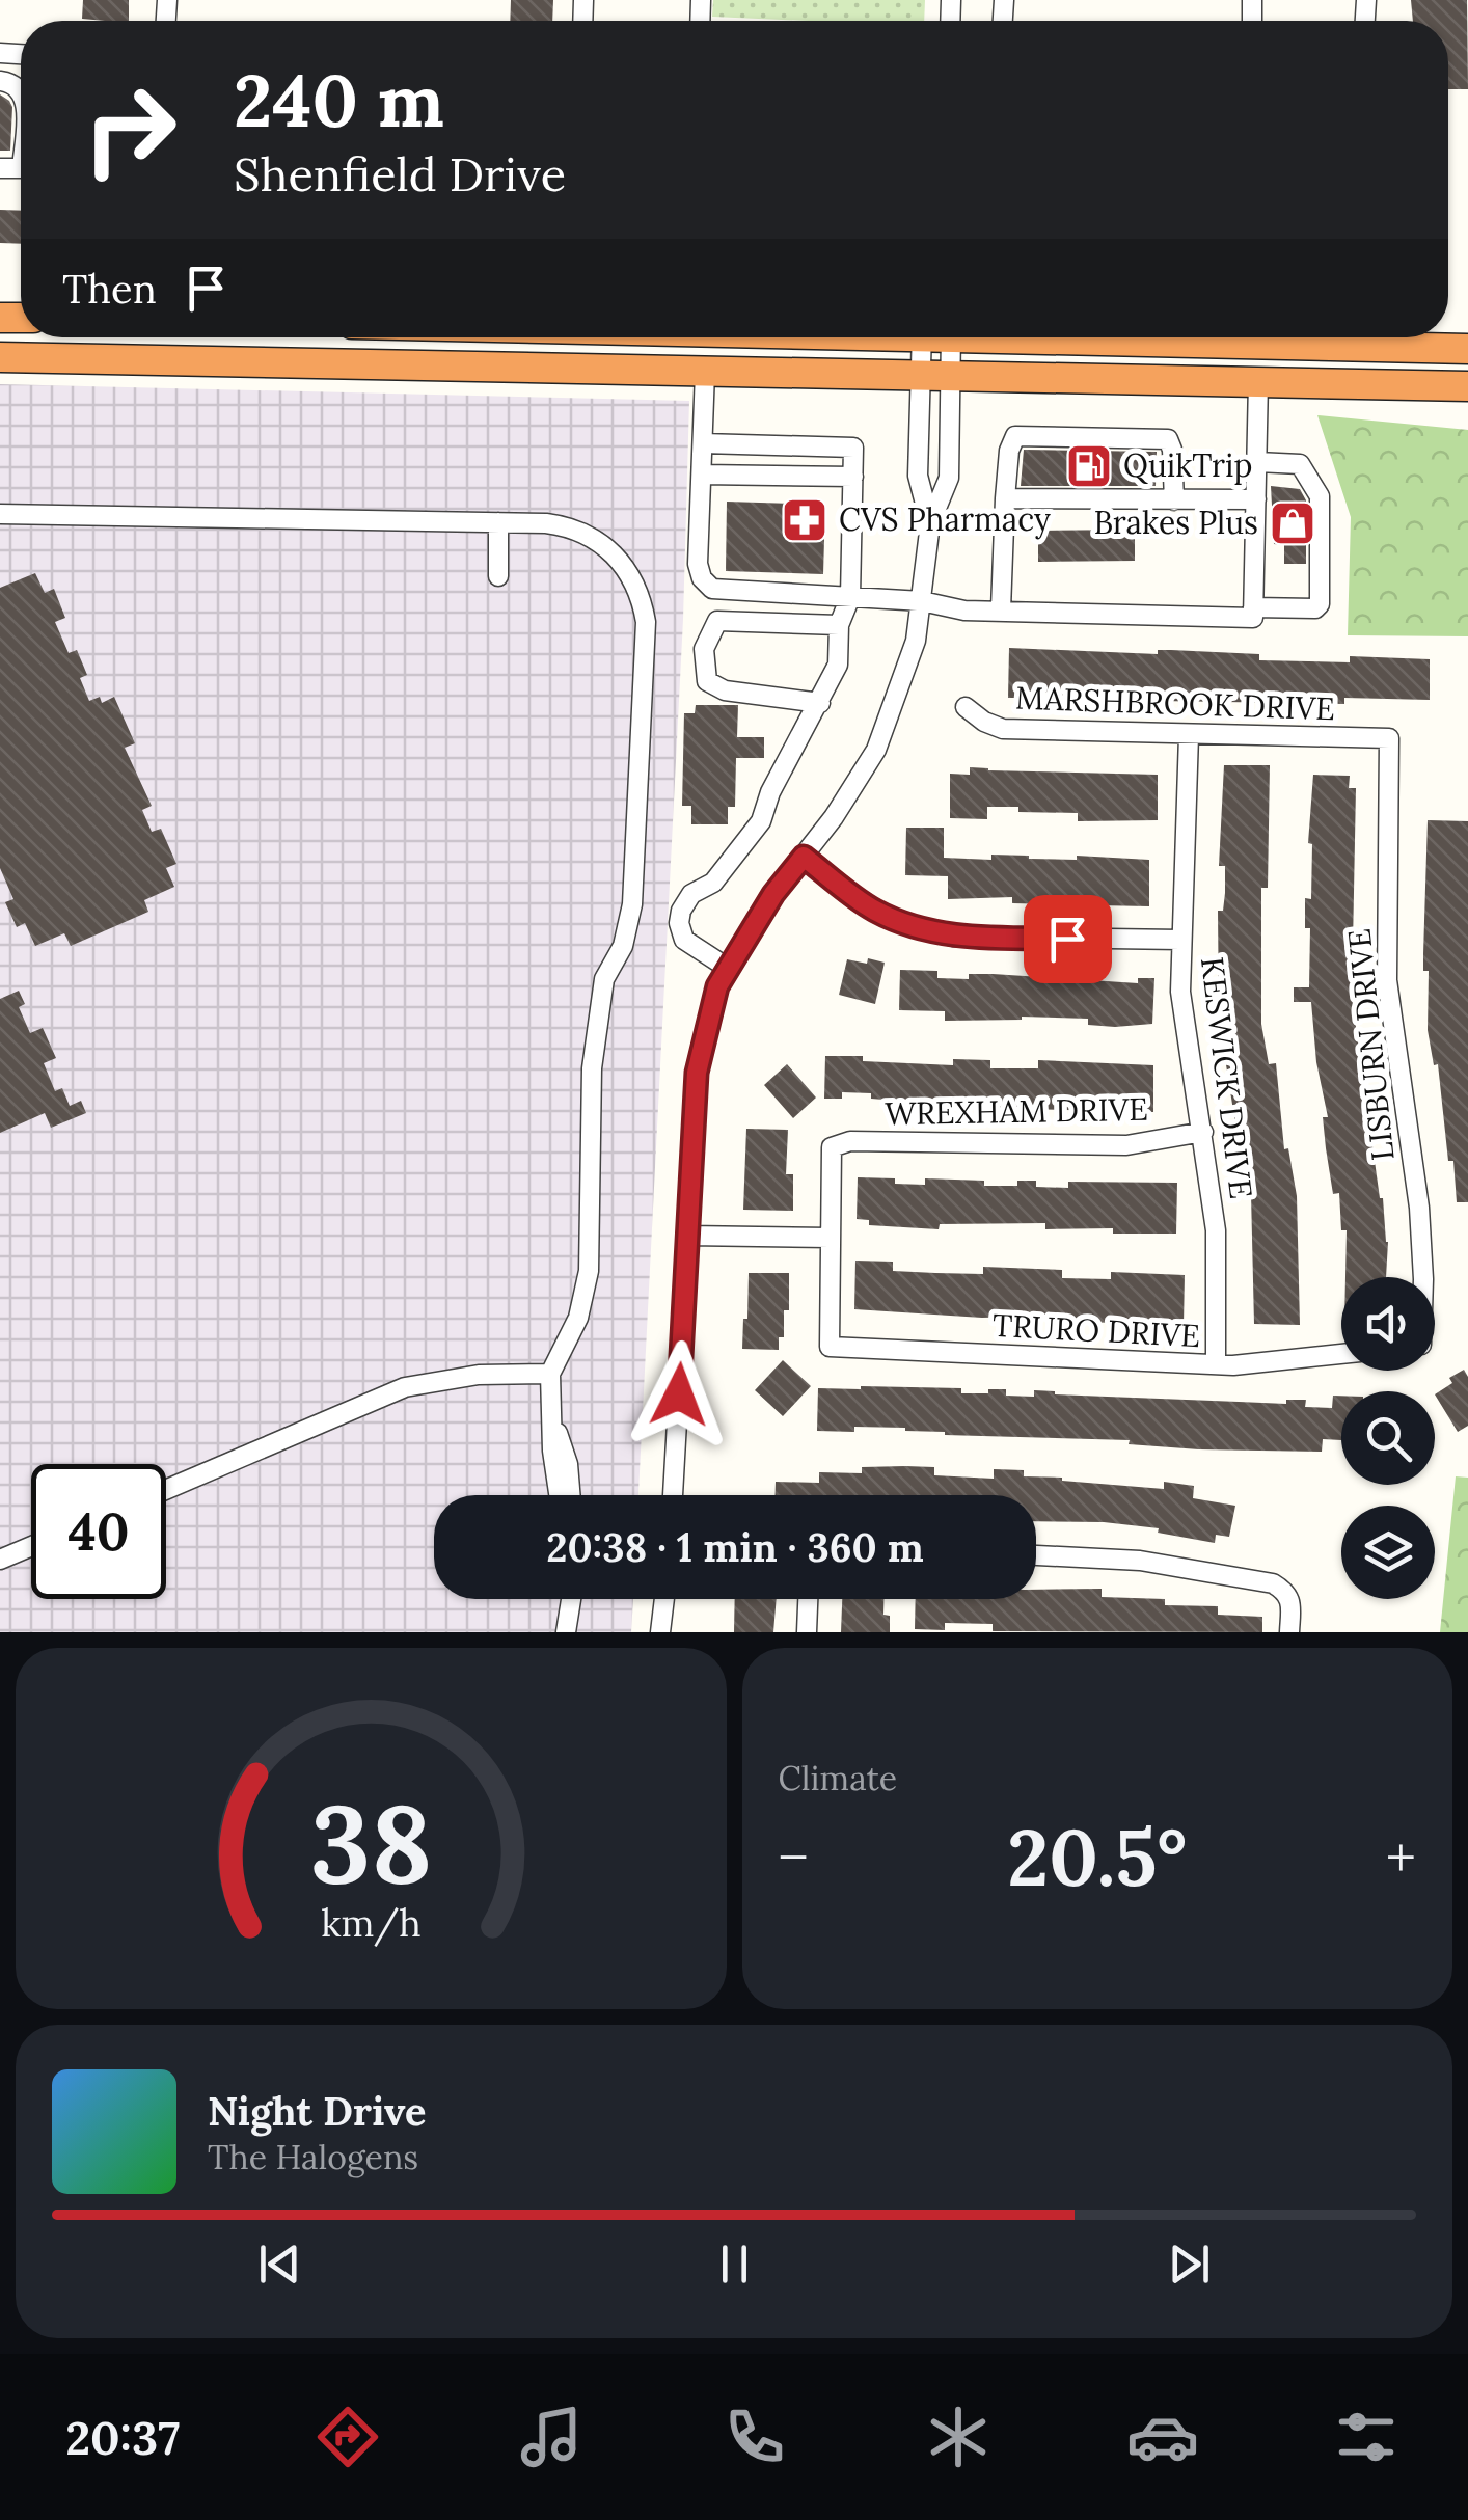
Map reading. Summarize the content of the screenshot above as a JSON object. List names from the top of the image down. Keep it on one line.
{"streets":{"street":["MARSHBROOK DRIVE","LISBURN DRIVE","KESWICK DRIVE","WREXHAM DRIVE","TRURO DRIVE"]},"crossings":[["MARSHBROOK DRIVE","LISBURN DRIVE"],["MARSHBROOK DRIVE","KESWICK DRIVE"],["KESWICK DRIVE","WREXHAM DRIVE"],["KESWICK DRIVE","TRURO DRIVE"],["WREXHAM DRIVE","TRURO DRIVE"]],"places":{"fuel station":["QuikTrip"],"pharmacy":["CVS Pharmacy"],"shop":["Brakes Plus"]},"page":{"turn":["240 m","Shenfield Drive"],"then":"Then","limit":"40","trip":"20:38 · 1 min · 360 m","tile":"Climate","heat":["−","20.5°","+"],"song":["Night Drive","The Halogens"],"tabs":"20:37","gauge":["38","km/h"]}}
